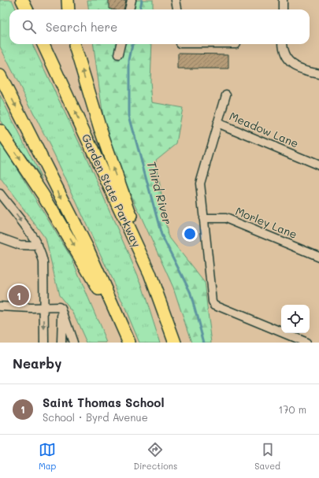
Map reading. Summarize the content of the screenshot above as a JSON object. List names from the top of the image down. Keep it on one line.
{"streets":{"highway":["Garden State Parkway"],"street":["Meadow Lane","Morley Lane"]},"water":["Third River"],"page":{"search":"Search here","pins":"1","heading":"Nearby","list":[{"mark":"1","name":"Saint Thomas School","note":"School · Byrd Avenue","value":"170 m"}],"nav":["Map","Directions","Saved"]}}
